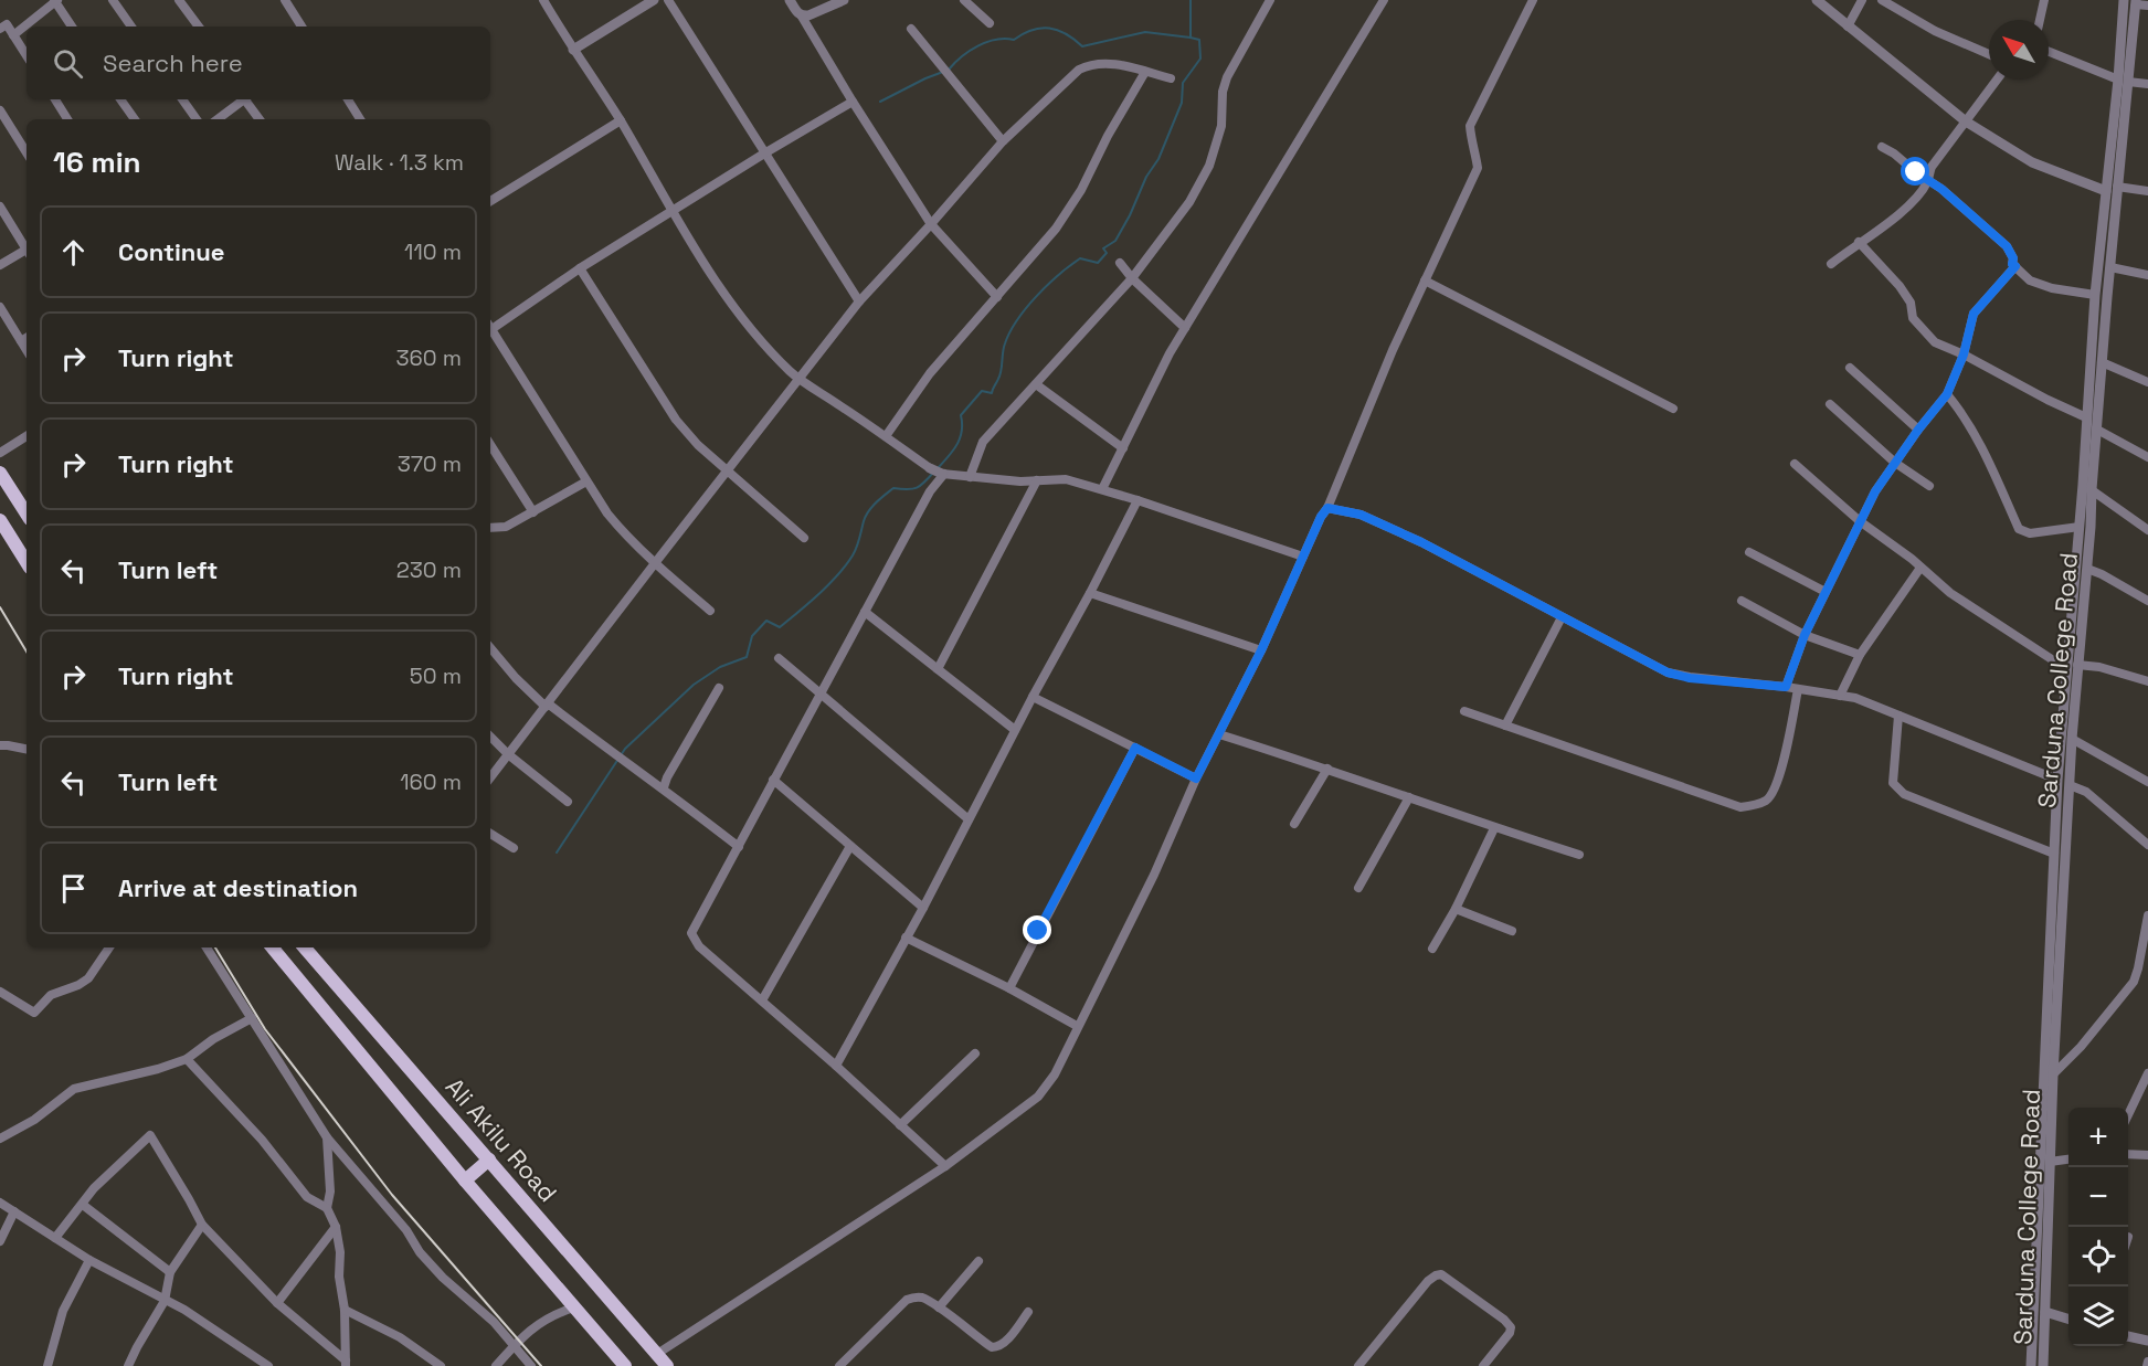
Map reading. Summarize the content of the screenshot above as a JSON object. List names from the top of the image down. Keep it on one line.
{"streets":{"main road":["Ali Akilu Road"],"street":["Sarduna College Road"]},"north":"top left","page":{"search":"Search here","heading":["16 min","Walk · 1.3 km"],"list":[["Continue","110 m"],["Turn right","360 m"],["Turn right","370 m"],["Turn left","230 m"],["Turn right","50 m"],["Turn left","160 m"],"Arrive at destination"],"map_buttons":["+","−"]}}
